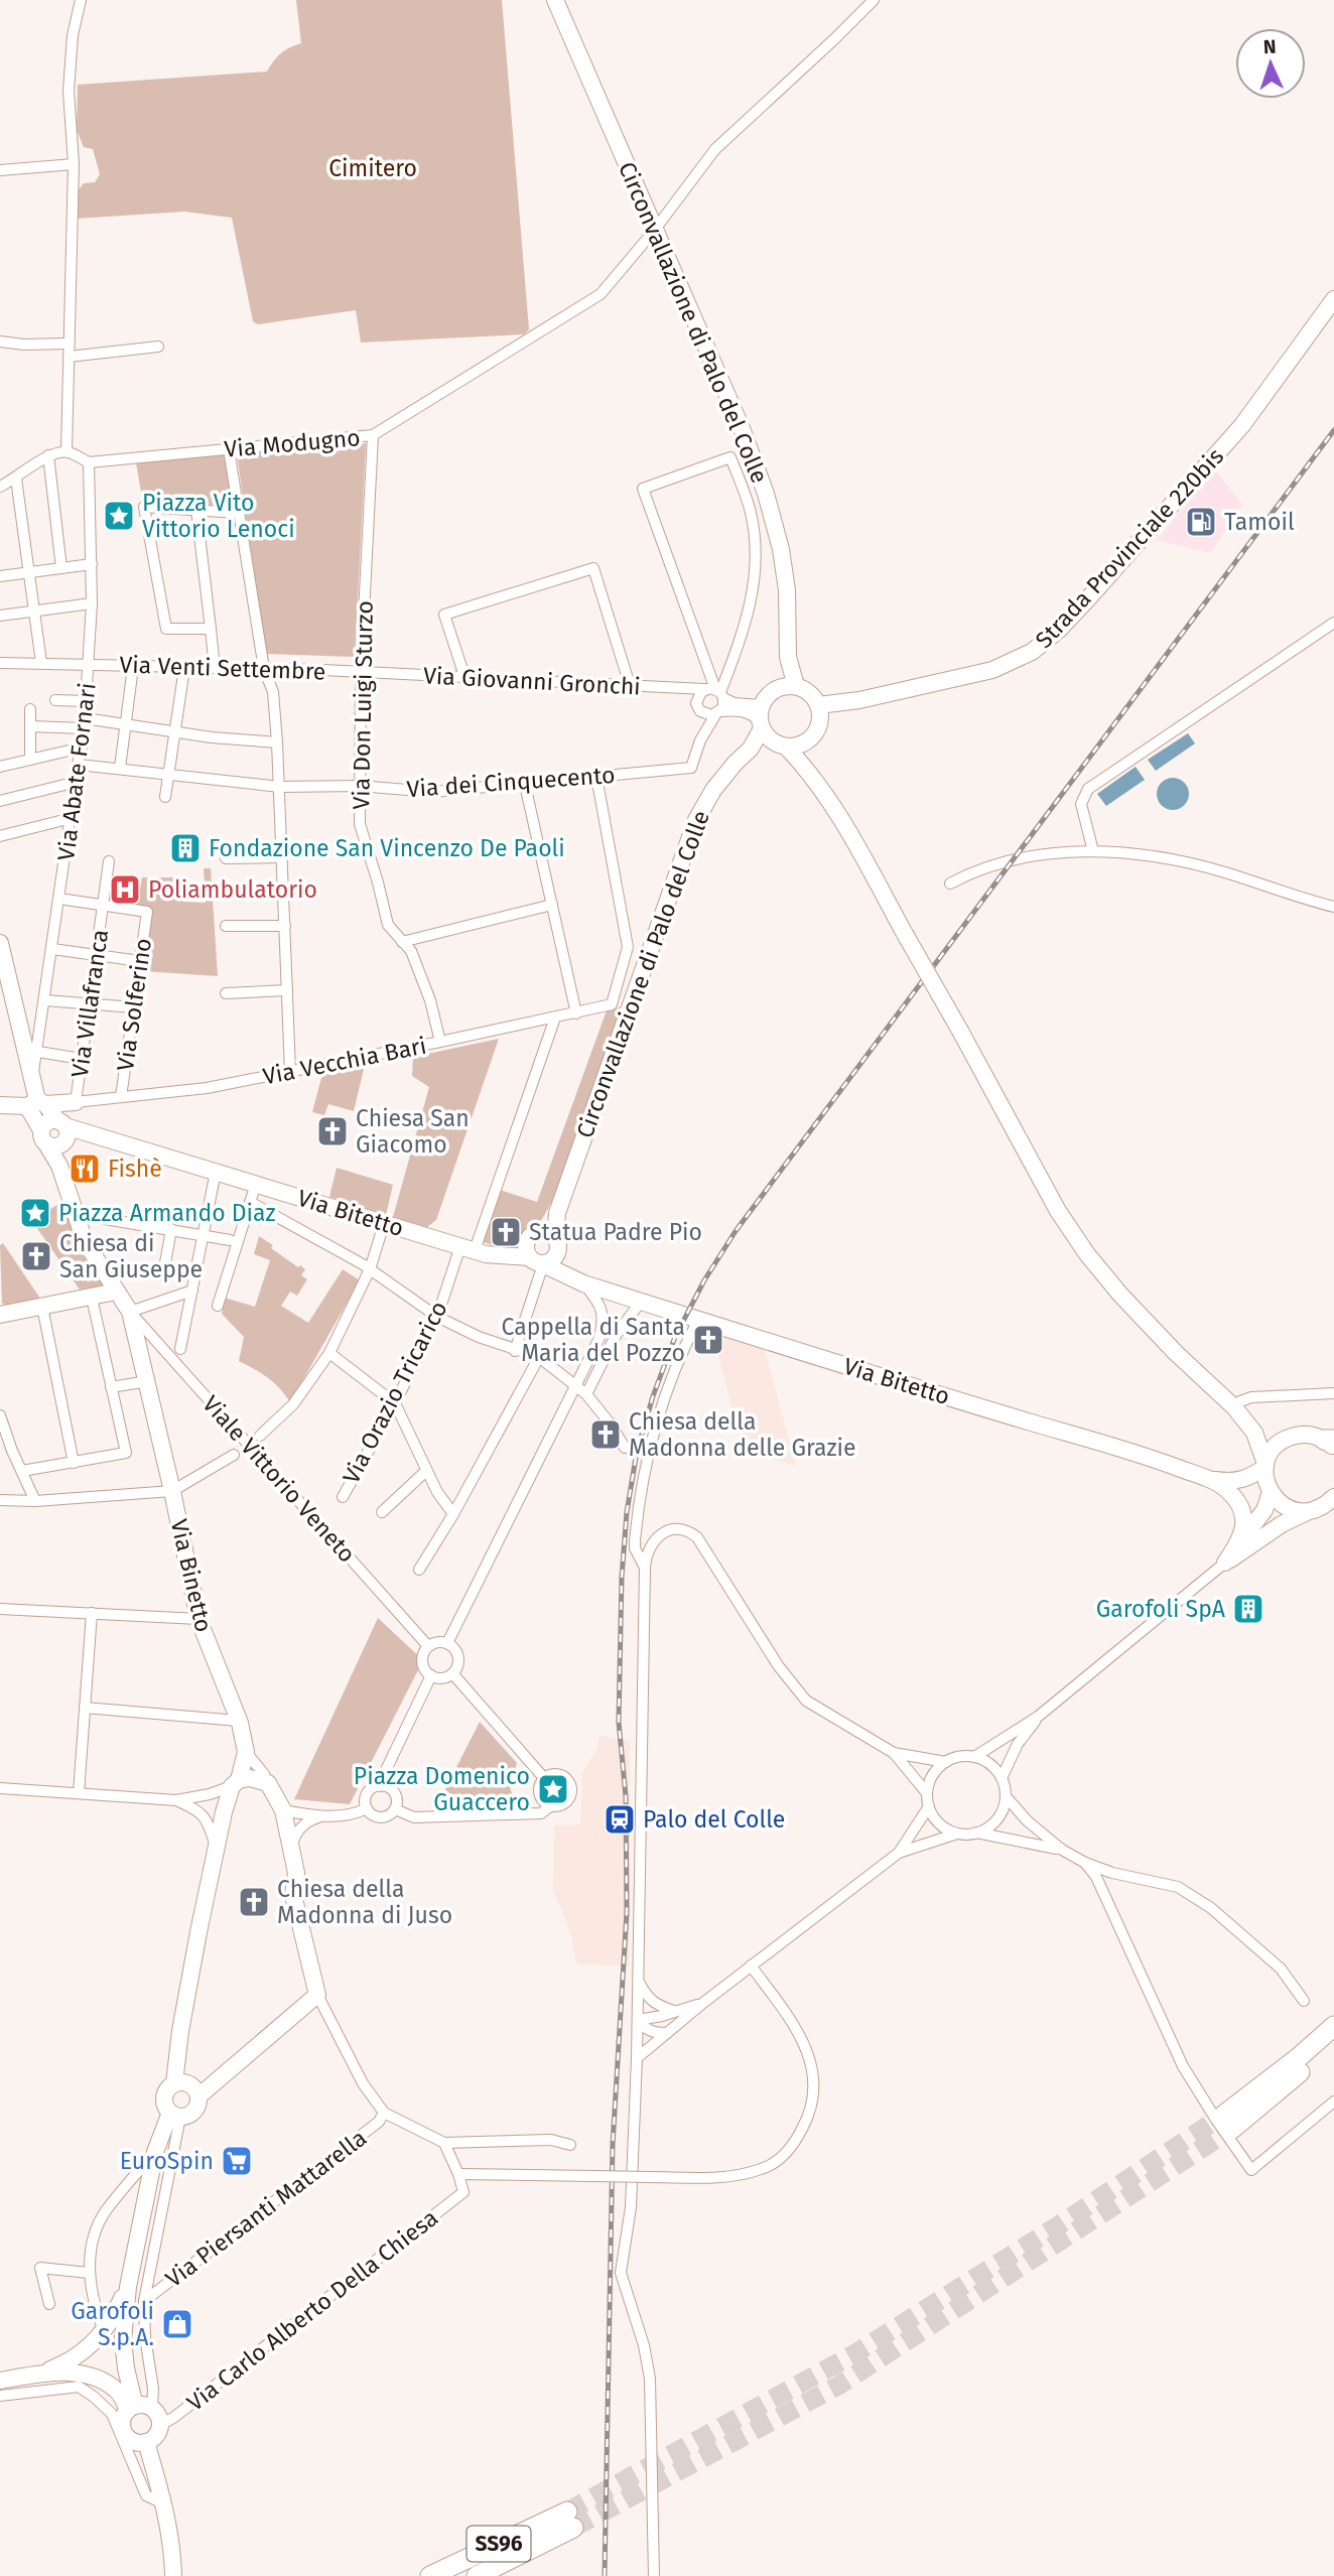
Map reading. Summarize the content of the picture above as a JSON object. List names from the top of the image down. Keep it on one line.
{"streets":{"highway":["SS96"],"street":["Circonvallazione di Palo del Colle","Via Modugno","Strada Provinciale 220bis","Via Venti Settembre","Via Giovanni Gronchi","Via Don Luigi Sturzo","Via Abate Fornari","Via dei Cinquecento","Via Villafranca","Via Solferino","Via Vecchia Bari","Via Bitetto","Via Orazio Tricarico","Viale Vittorio Veneto","Via Binetto","Via Piersanti Mattarella","Via Carlo Alberto Della Chiesa"]},"crossings":[["Circonvallazione di Palo del Colle","Via Modugno"],["Circonvallazione di Palo del Colle","Strada Provinciale 220bis"],["Circonvallazione di Palo del Colle","Via Giovanni Gronchi"],["Via Modugno","Via Don Luigi Sturzo"],["Via Modugno","Via Abate Fornari"],["Strada Provinciale 220bis","Via Giovanni Gronchi"],["Via Venti Settembre","Via Giovanni Gronchi"],["Via Venti Settembre","Via Don Luigi Sturzo"],["Via Venti Settembre","Via Abate Fornari"],["Via Giovanni Gronchi","Via Don Luigi Sturzo"],["Via Don Luigi Sturzo","Via dei Cinquecento"],["Via Don Luigi Sturzo","Via Vecchia Bari"],["Via Abate Fornari","Via dei Cinquecento"],["Via dei Cinquecento","Via Vecchia Bari"],["Via Villafranca","Via Solferino"],["Via Villafranca","Via Vecchia Bari"],["Via Solferino","Via Vecchia Bari"],["Via Vecchia Bari","Via Orazio Tricarico"],["Via Bitetto","Via Orazio Tricarico"],["Viale Vittorio Veneto","Via Binetto"]],"parks":["Cimitero"],"places":{"place":["Piazza Vito Vittorio Lenoci","Piazza Armando Diaz","Piazza Domenico Guaccero"],"fuel station":["Tamoil"],"building":["Fondazione San Vincenzo De Paoli","Garofoli SpA"],"hospital":["Poliambulatorio"],"church":["Chiesa San Giacomo","Statua Padre Pio","Chiesa di San Giuseppe","Cappella di Santa Maria del Pozzo","Chiesa della Madonna delle Grazie","Chiesa della Madonna di Juso"],"restaurant":["Fishè"],"station":["Palo del Colle"],"supermarket":["EuroSpin"],"shop":["Garofoli S.p.A."]},"north":"top"}
